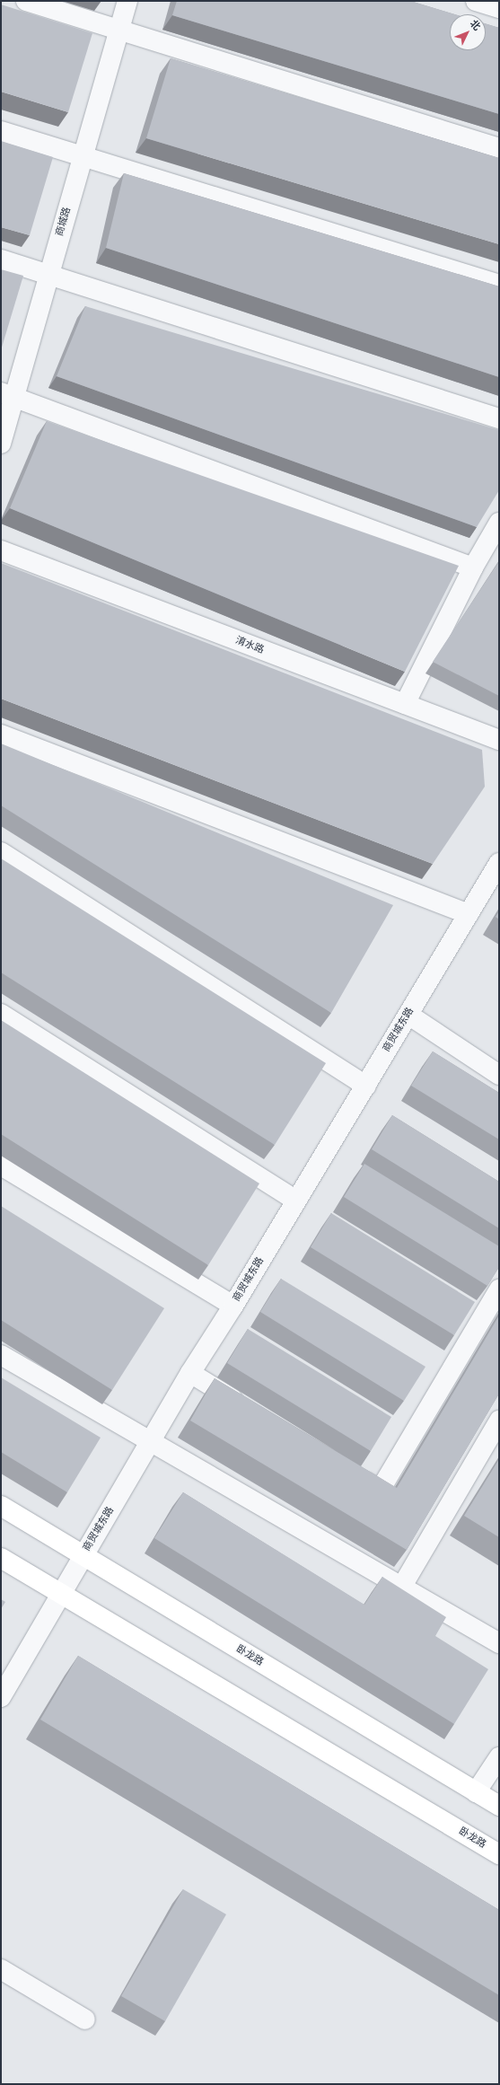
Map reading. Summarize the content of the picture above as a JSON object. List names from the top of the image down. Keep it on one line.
{"streets":{"main road":["卧龙路"],"street":["商城路","淯水路","商贸城东路"]},"crossings":[["商贸城东路","卧龙路"]],"north":"top right"}
